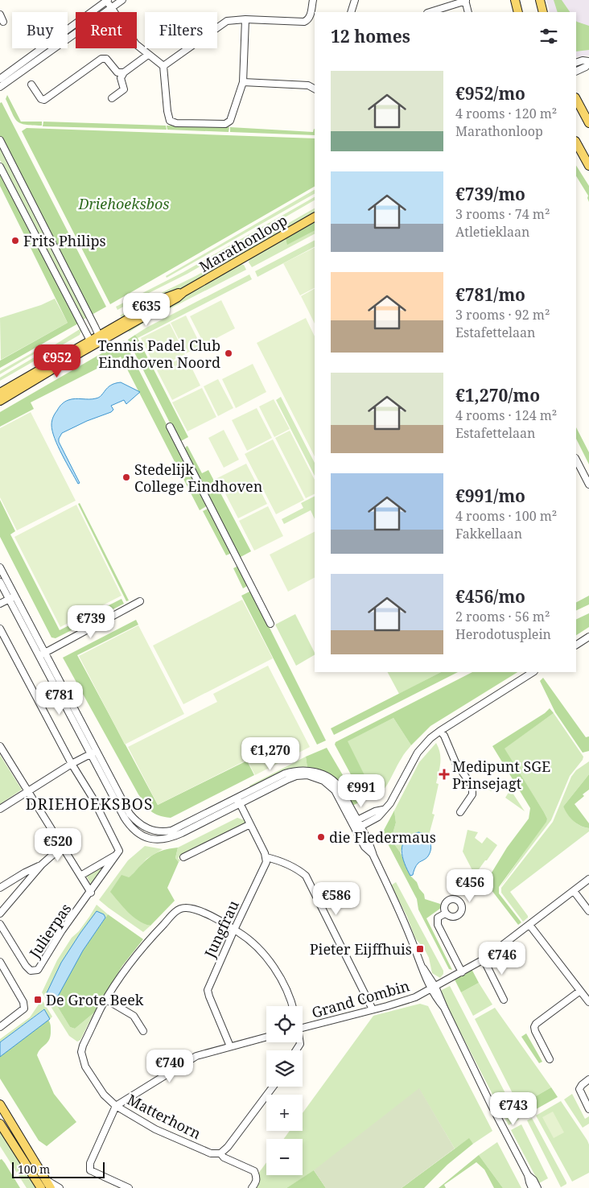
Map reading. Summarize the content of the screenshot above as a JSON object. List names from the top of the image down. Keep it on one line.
{"streets":{"main road":["Marathonloop"],"street":["Jungfrau","Julierpas","Grand Combin","Matterhorn"]},"crossings":[["Jungfrau","Matterhorn"]],"districts":["DRIEHOEKSBOS"],"parks":["Driehoeksbos"],"places":{"other":["Frits Philips","Tennis Padel Club Eindhoven Noord","Stedelijk College Eindhoven","die Fledermaus"],"health":["Medipunt SGE Prinsejagt"],"transit":["Pieter Eijffhuis","De Grote Beek"]},"scale_bar":"100 m","page":{"chip":["Buy","Rent","Filters"],"heading":"12 homes","list":[{"name":"€952/mo","note":"4 rooms · 120 m² · Marathonloop"},{"name":"€739/mo","note":"3 rooms · 74 m² · Atletieklaan"},{"name":"€781/mo","note":"3 rooms · 92 m² · Estafettelaan"},{"name":"€1,270/mo","note":"4 rooms · 124 m² · Estafettelaan"},{"name":"€991/mo","note":"4 rooms · 100 m² · Fakkellaan"},{"name":"€456/mo","note":"2 rooms · 56 m² · Herodotusplein"}],"price":["€635","€952","€739","€781","€1,270","€991","€520","€456","€586","€746","€740","€743"],"map_buttons":["+","−"],"scale":"100 m"}}
